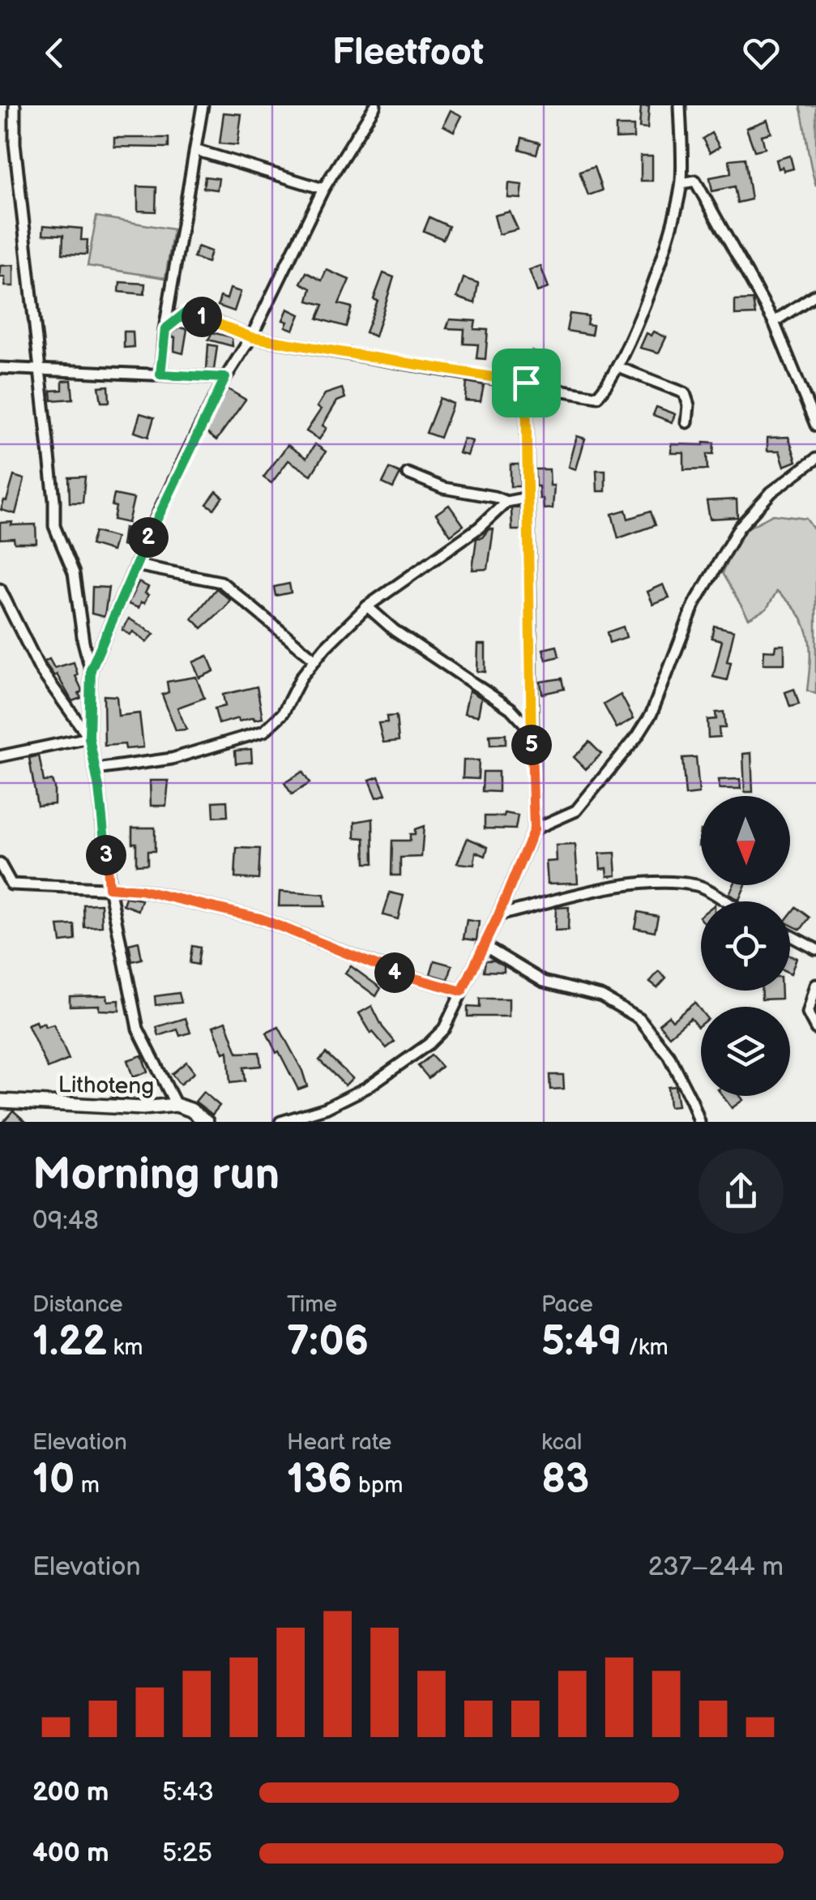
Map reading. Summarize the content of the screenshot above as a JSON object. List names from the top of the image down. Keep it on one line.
{"streets":{"main road":["Lithoteng"]},"north":"bottom","page":{"header":"Fleetfoot","pins":["1","2","5","3","4"],"heading":["Morning run","09:48"],"stats":[["Distance","1.22 km"],["Time","7:06"],["Pace","5:49 /km"],["Elevation","10 m"],["Heart rate","136 bpm"],["kcal","83"]],"chart":["Elevation","237–244 m"],"list":[{"name":"200 m","note":"5:43"},{"name":"400 m","note":"5:25"}]}}
